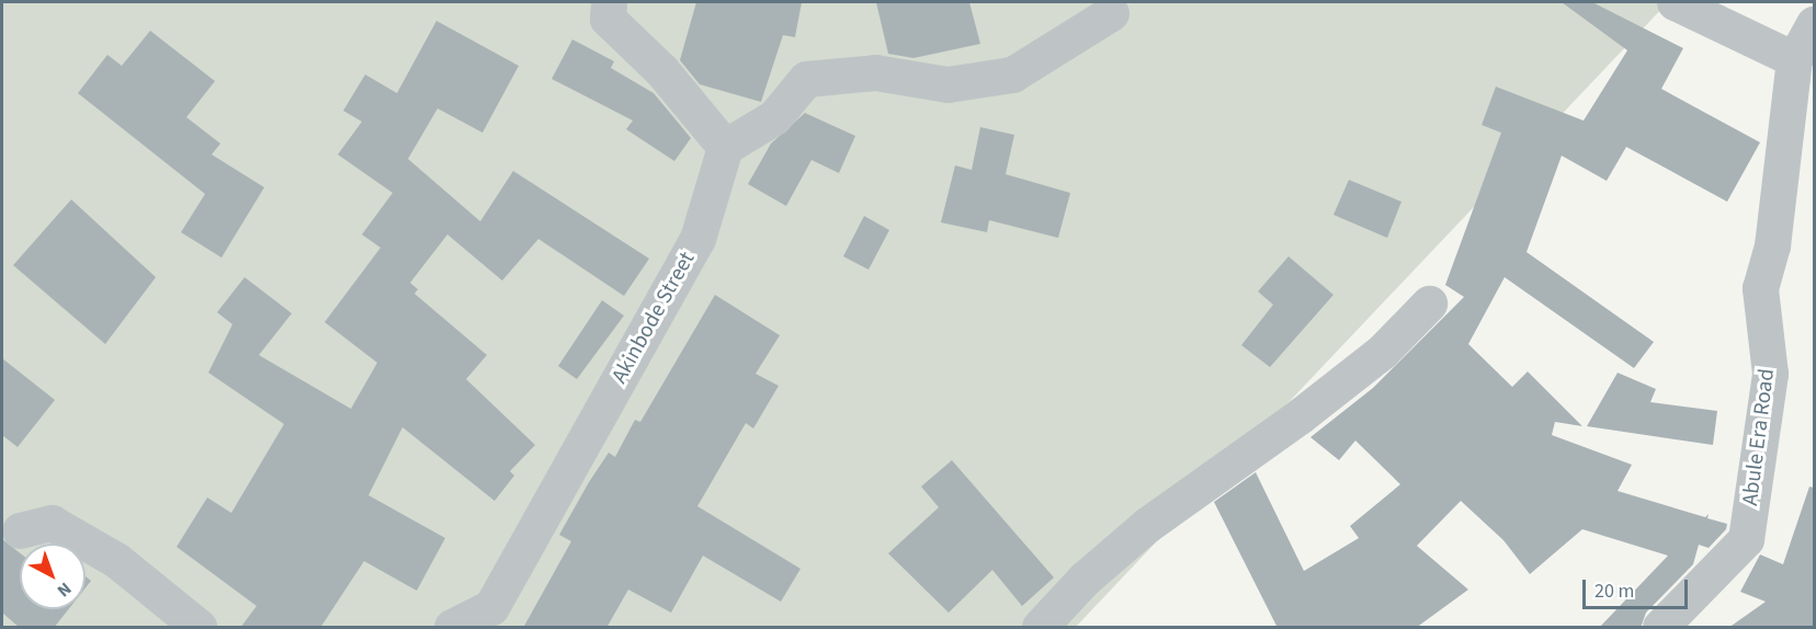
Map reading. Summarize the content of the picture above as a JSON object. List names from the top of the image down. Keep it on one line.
{"streets":{"street":["Akinbode Street","Abule Era Road"]},"scale_bar":"20 m","north":"bottom right"}
